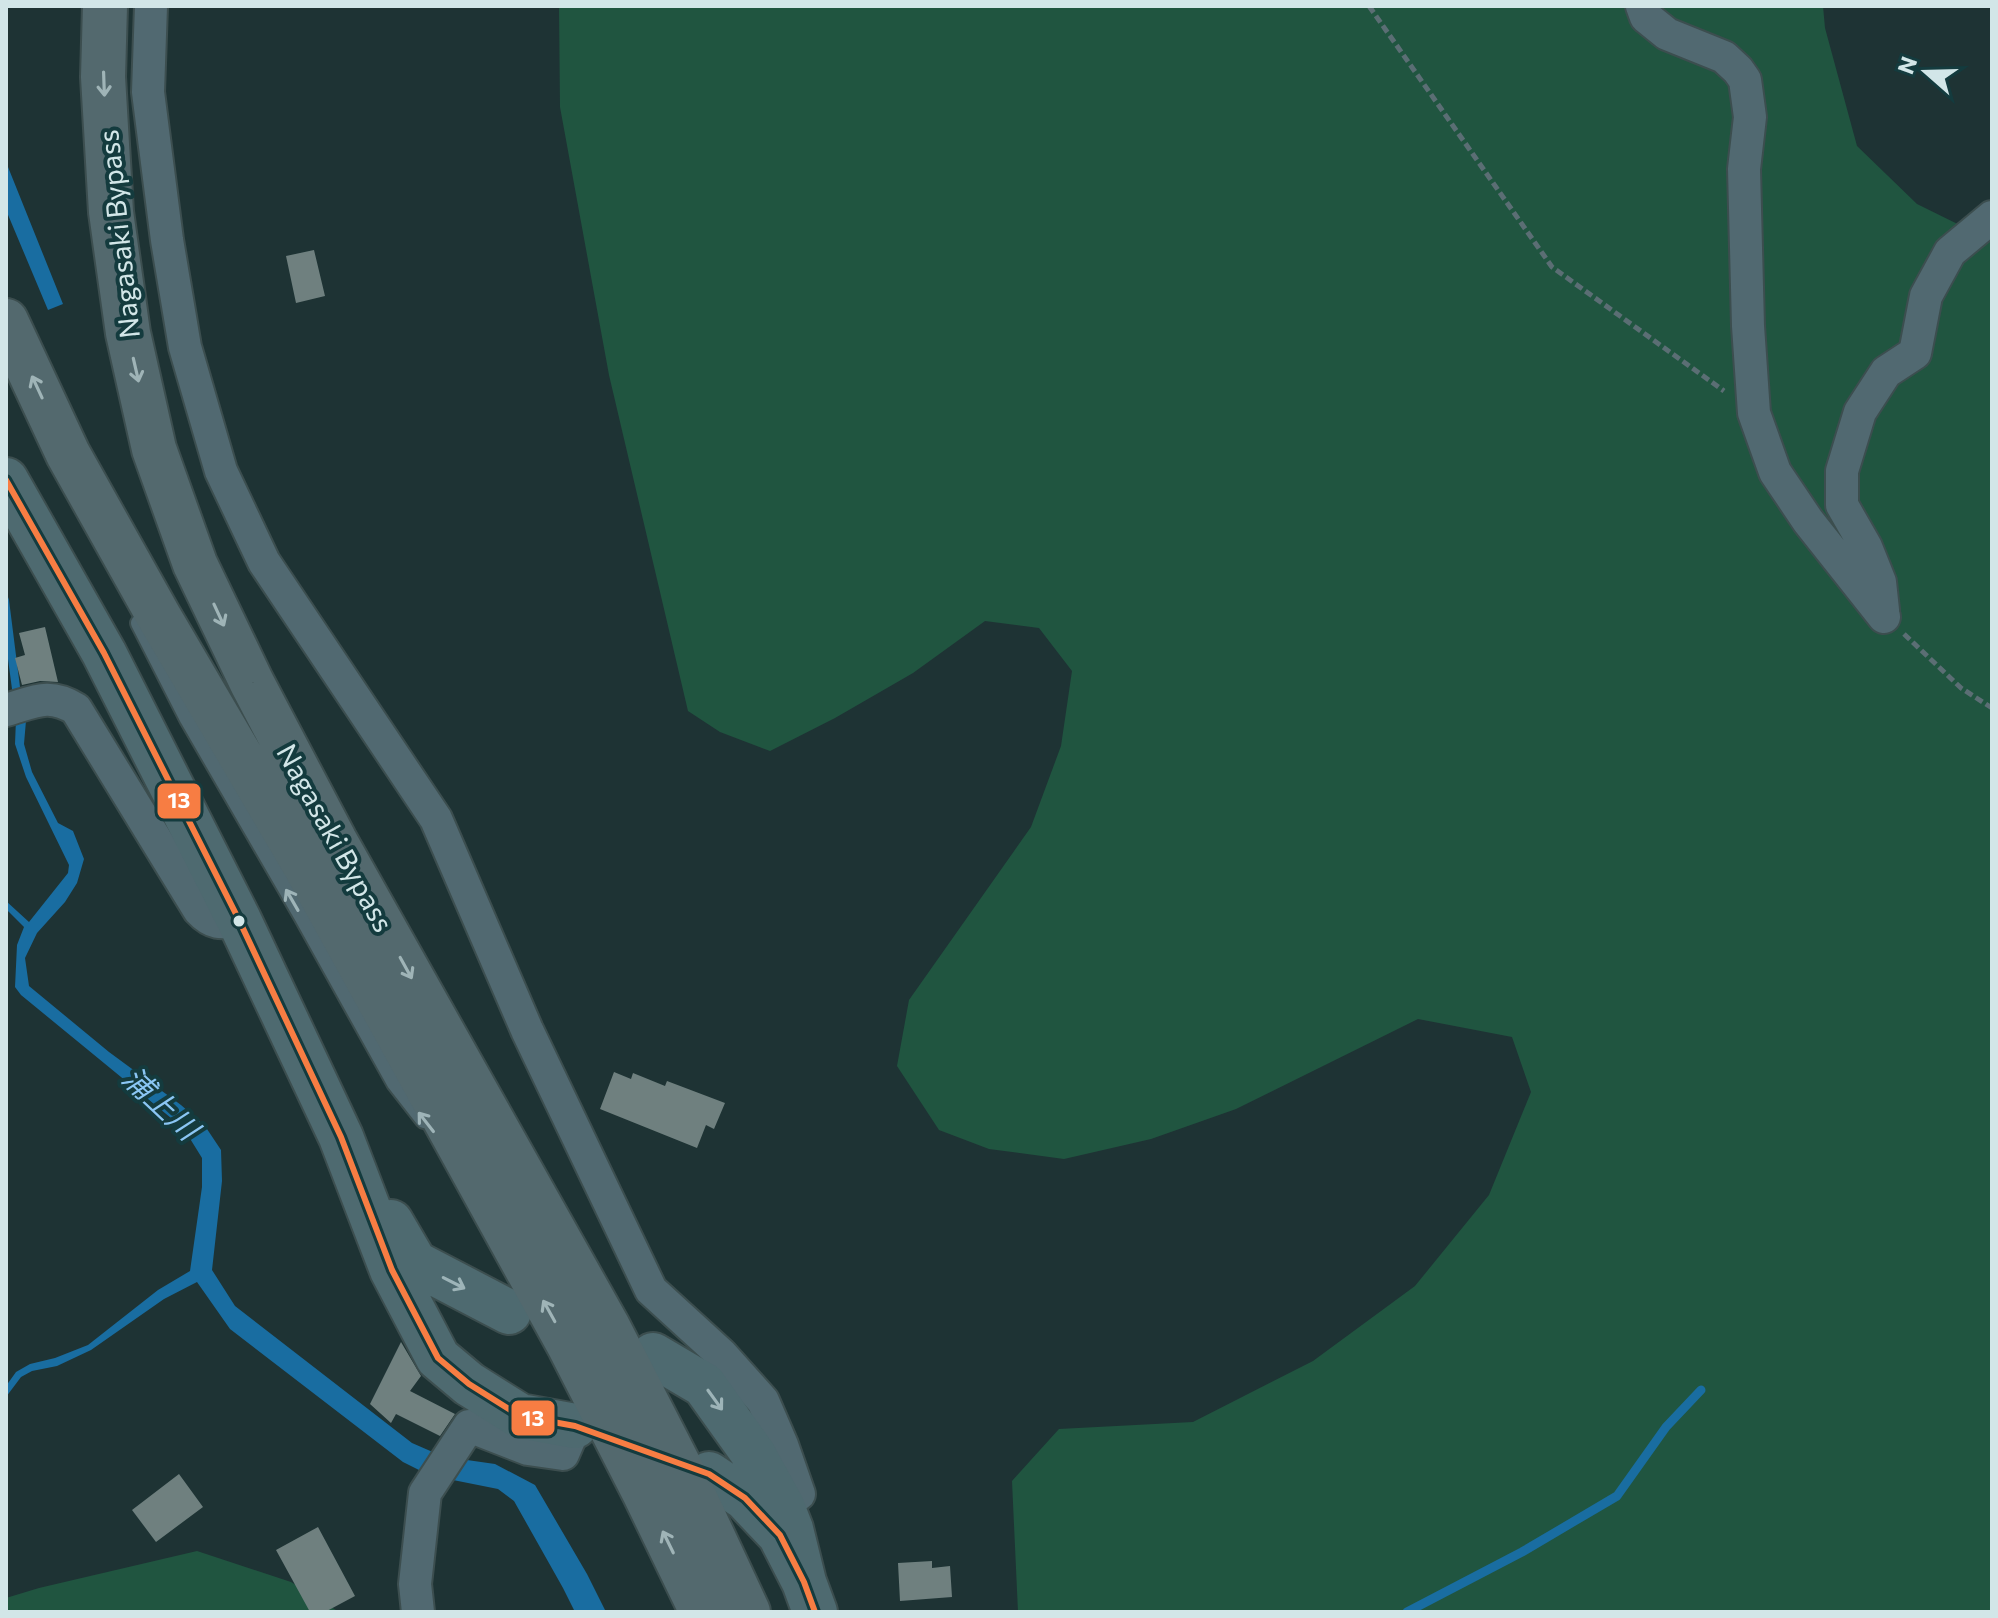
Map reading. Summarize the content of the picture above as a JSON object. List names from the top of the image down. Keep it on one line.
{"streets":{"highway":["Nagasaki Bypass"]},"water":["浦上川"],"lines":["transit line 13"],"north":"left"}
